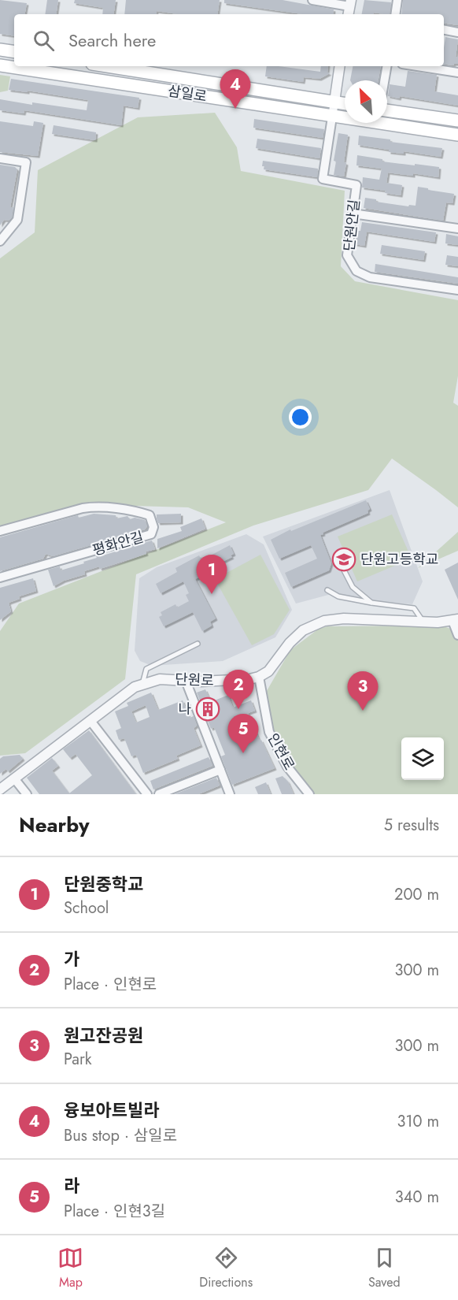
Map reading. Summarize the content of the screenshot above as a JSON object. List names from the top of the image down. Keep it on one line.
{"streets":{"main road":["삼일로"],"street":["단원안길","평화안길","단원로","인현로"]},"crossings":[["삼일로","단원안길"],["단원로","인현로"]],"places":{"school or university":["단원고등학교"],"building":["나"]},"north":"top left","page":{"search":"Search here","pins":["4","1","2","3","5"],"heading":["Nearby","5 results"],"list":[{"mark":"1","name":"단원중학교","note":"School","value":"200 m"},{"mark":"2","name":"가","note":"Place · 인현로","value":"300 m"},{"mark":"3","name":"원고잔공원","note":"Park","value":"300 m"},{"mark":"4","name":"융보아트빌라","note":"Bus stop · 삼일로","value":"310 m"},{"mark":"5","name":"라","note":"Place · 인현3길","value":"340 m"}],"nav":["Map","Directions","Saved"]}}
